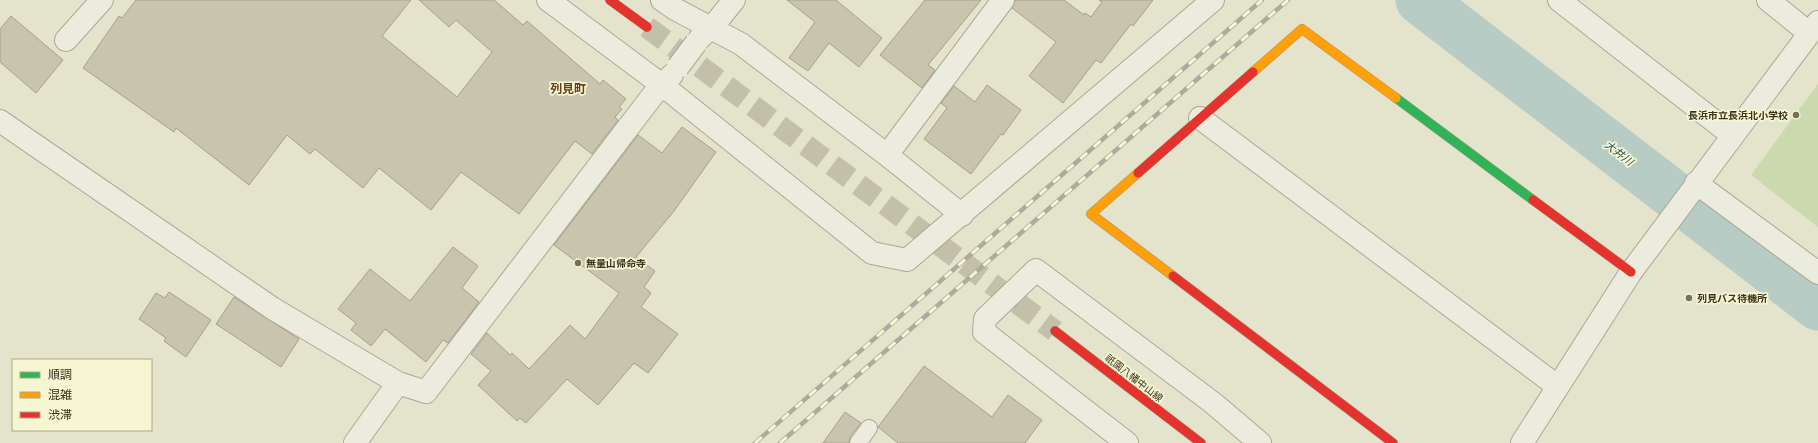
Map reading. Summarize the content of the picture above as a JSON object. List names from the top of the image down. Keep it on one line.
{"streets":{"street":["祇園八幡中山線"]},"districts":["列見町"],"water":["大井川"],"places":["長浜市立長浜北小学校","無量山帰命寺","列見バス待機所"],"legend":["順調","混雑","渋滞"]}
